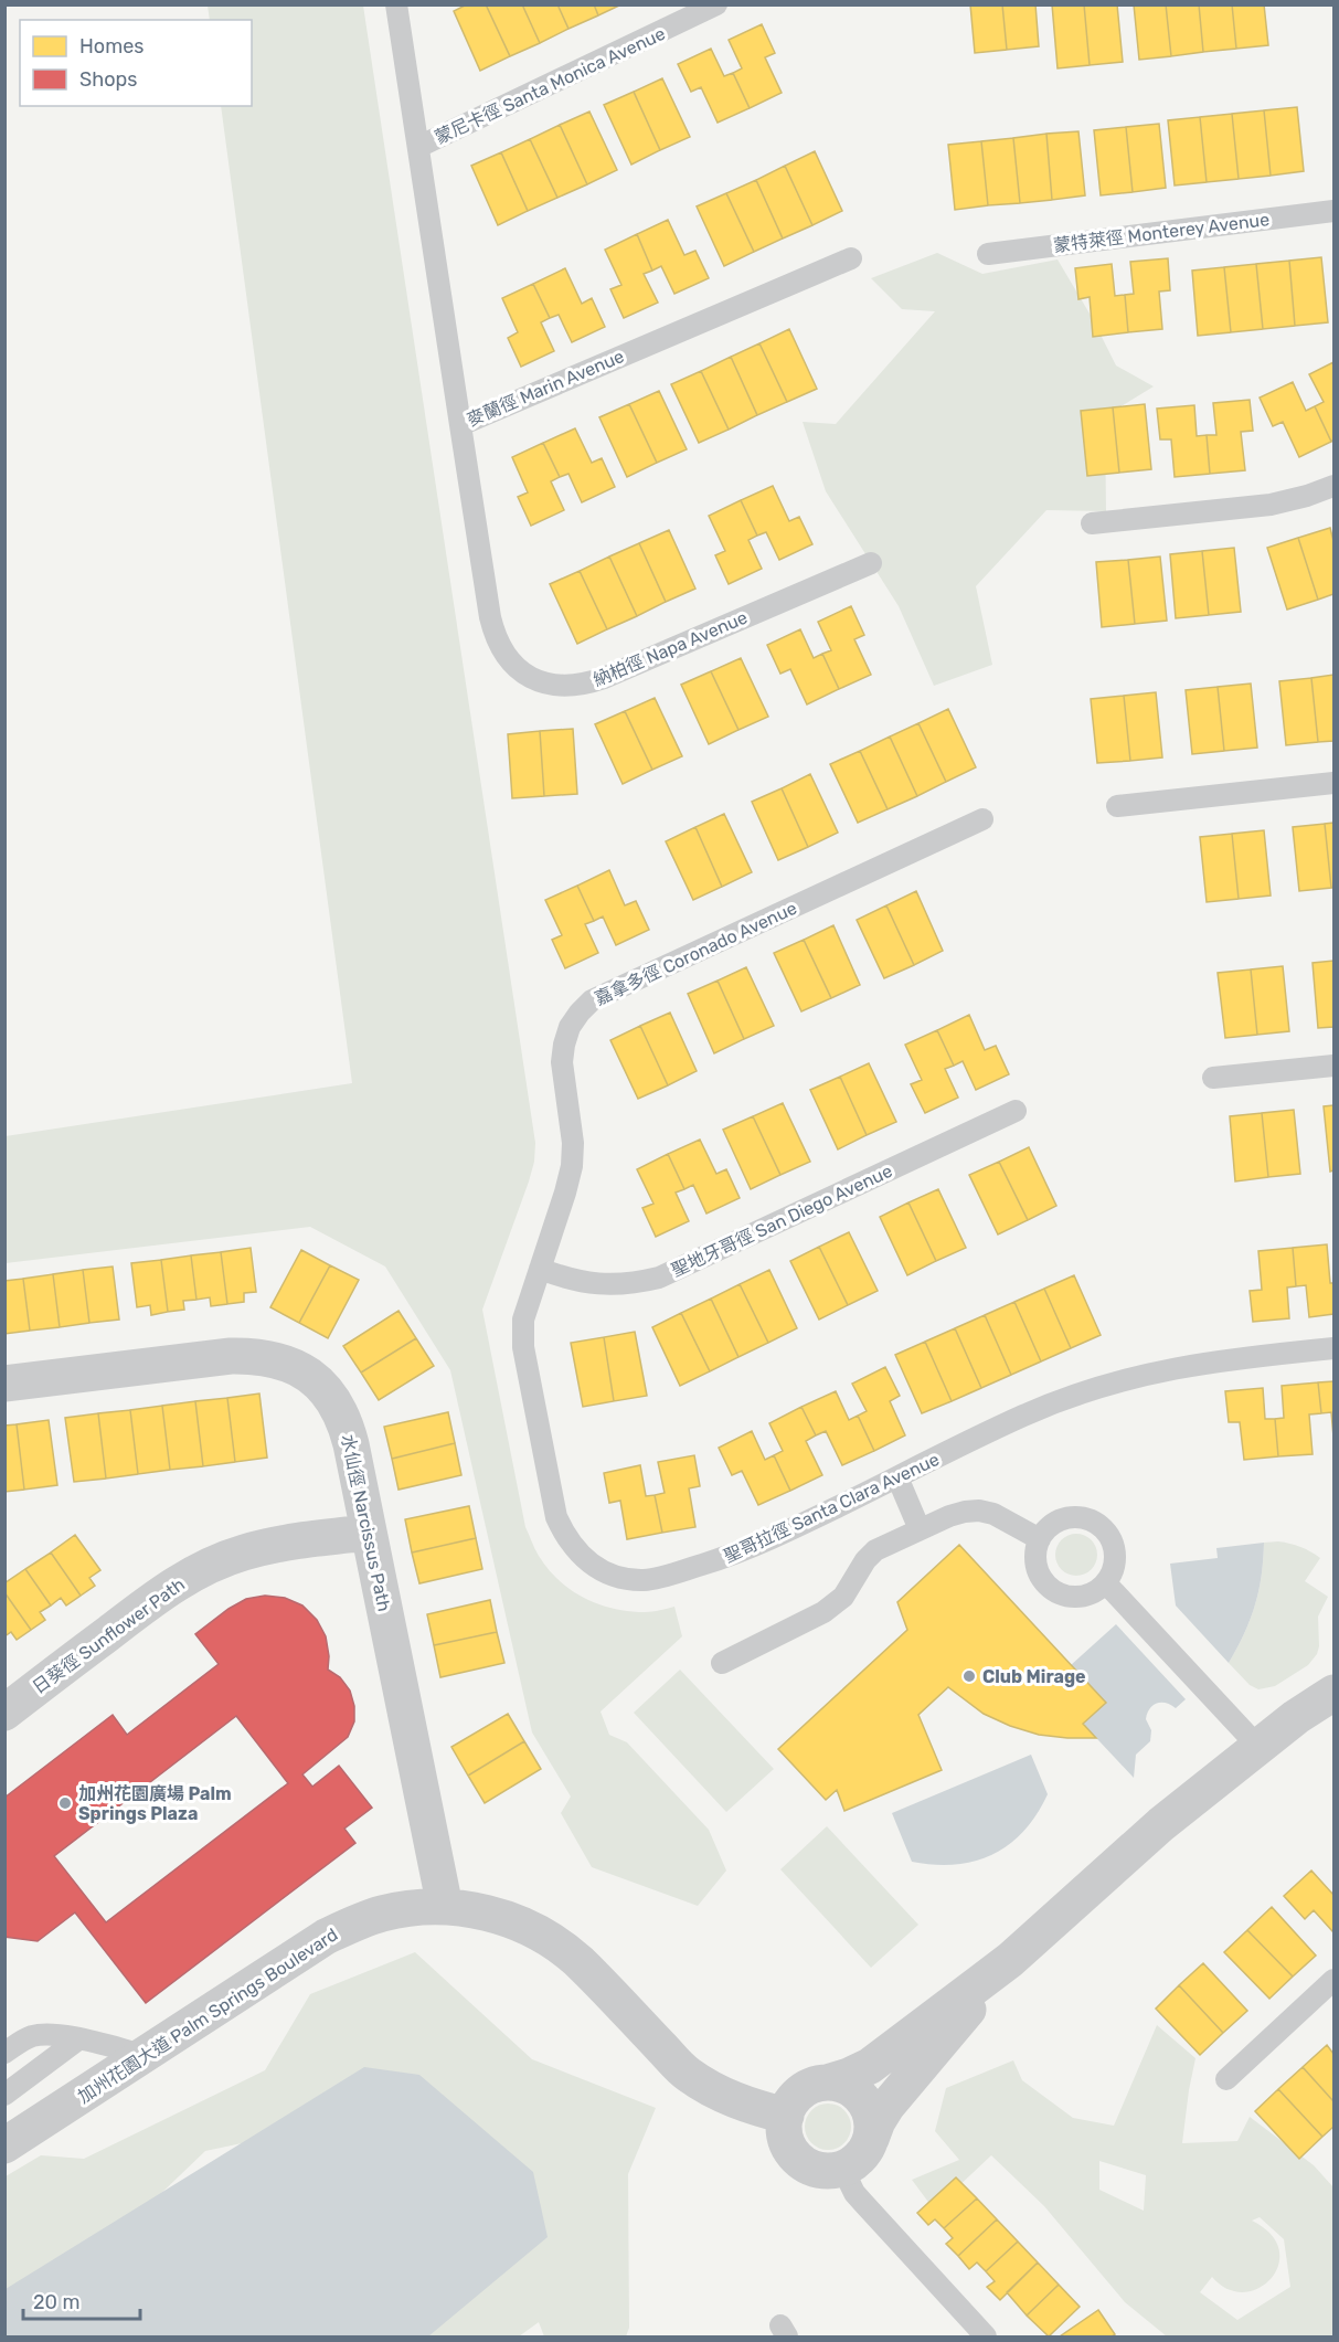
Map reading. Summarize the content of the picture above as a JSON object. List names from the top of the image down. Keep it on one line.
{"streets":{"street":["水仙徑 Narcissus Path","日葵徑 Sunflower Path","加州花園大道 Palm Springs Boulevard"],"lane":["蒙尼卡徑 Santa Monica Avenue","蒙特萊徑 Monterey Avenue","麥蘭徑 Marin Avenue","納柏徑 Napa Avenue","嘉拿多徑 Coronado Avenue","聖地牙哥徑 San Diego Avenue","聖哥拉徑 Santa Clara Avenue"]},"crossings":[["蒙尼卡徑 Santa Monica Avenue","麥蘭徑 Marin Avenue"],["麥蘭徑 Marin Avenue","納柏徑 Napa Avenue"],["嘉拿多徑 Coronado Avenue","聖地牙哥徑 San Diego Avenue"],["嘉拿多徑 Coronado Avenue","聖哥拉徑 Santa Clara Avenue"],["聖地牙哥徑 San Diego Avenue","聖哥拉徑 Santa Clara Avenue"],["水仙徑 Narcissus Path","日葵徑 Sunflower Path"],["水仙徑 Narcissus Path","加州花園大道 Palm Springs Boulevard"]],"places":["Club Mirage","加州花園廣場 Palm Springs Plaza"],"legend":["Homes","Shops"],"scale_bar":"20 m"}
